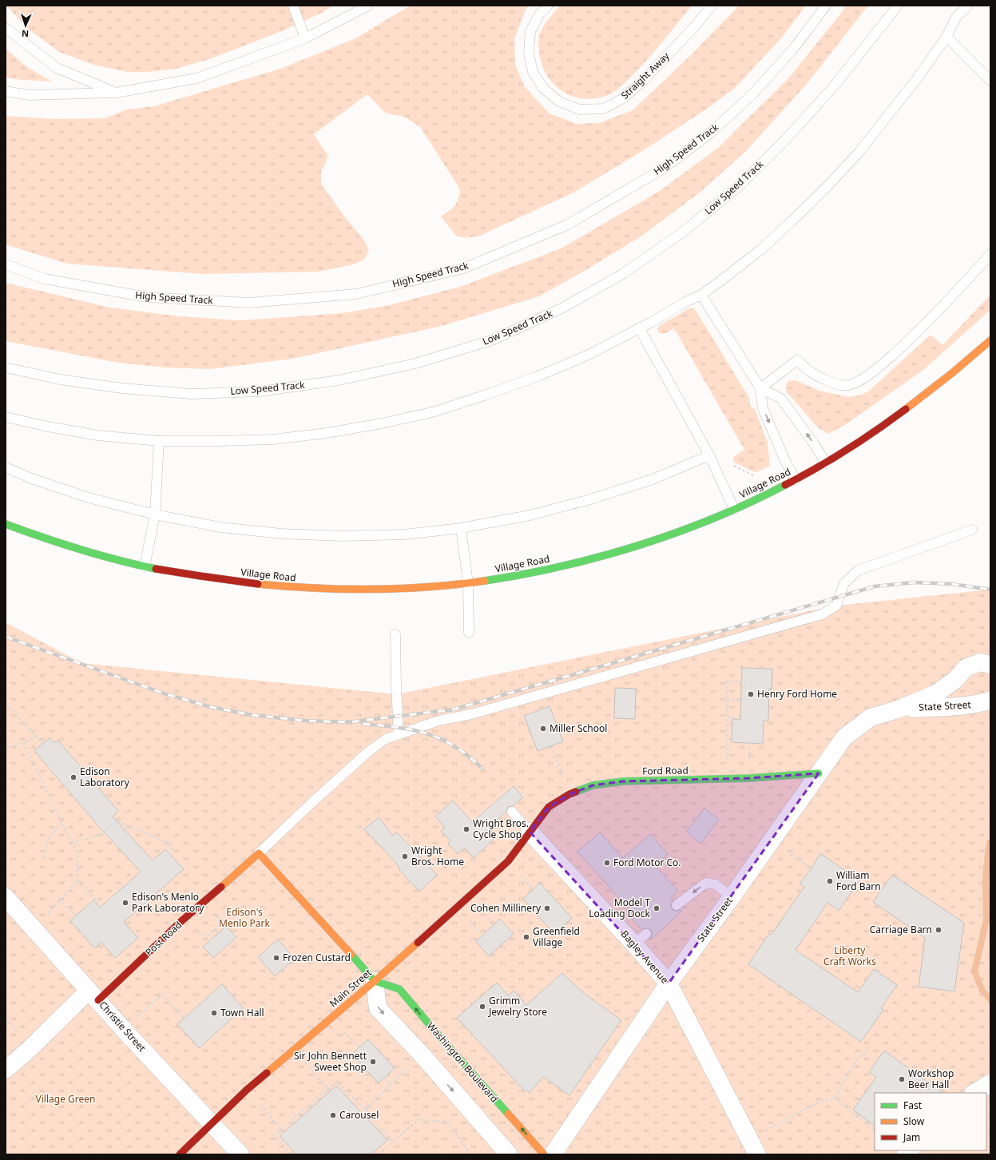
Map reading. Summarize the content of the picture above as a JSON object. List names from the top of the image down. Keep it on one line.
{"streets":{"street":["Village Road","State Street","Ford Road","Post Road","Bagley Avenue","Main Street","Christie Street","Washington Boulevard"],"lane":["Straight Away","High Speed Track","Low Speed Track"]},"crossings":[["State Street","Ford Road"],["State Street","Bagley Avenue"],["Ford Road","Bagley Avenue"],["Ford Road","Main Street"],["Post Road","Christie Street"],["Post Road","Washington Boulevard"],["Bagley Avenue","Main Street"],["Main Street","Christie Street"],["Main Street","Washington Boulevard"]],"parks":["Edison's Menlo Park","Liberty Craft Works","Village Green"],"places":["Henry Ford Home","Miller School","Edison Laboratory","Wright Bros. Cycle Shop","Wright Bros. Home","Ford Motor Co.","William Ford Barn","Edison's Menlo Park Laboratory","Cohen Millinery","Model T Loading Dock","Carriage Barn","Greenfield Village","Frozen Custard","Grimm Jewelry Store","Town Hall","Sir John Bennett Sweet Shop","Workshop Beer Hall","Carousel"],"legend":["Fast","Slow","Jam"],"north":"bottom"}
